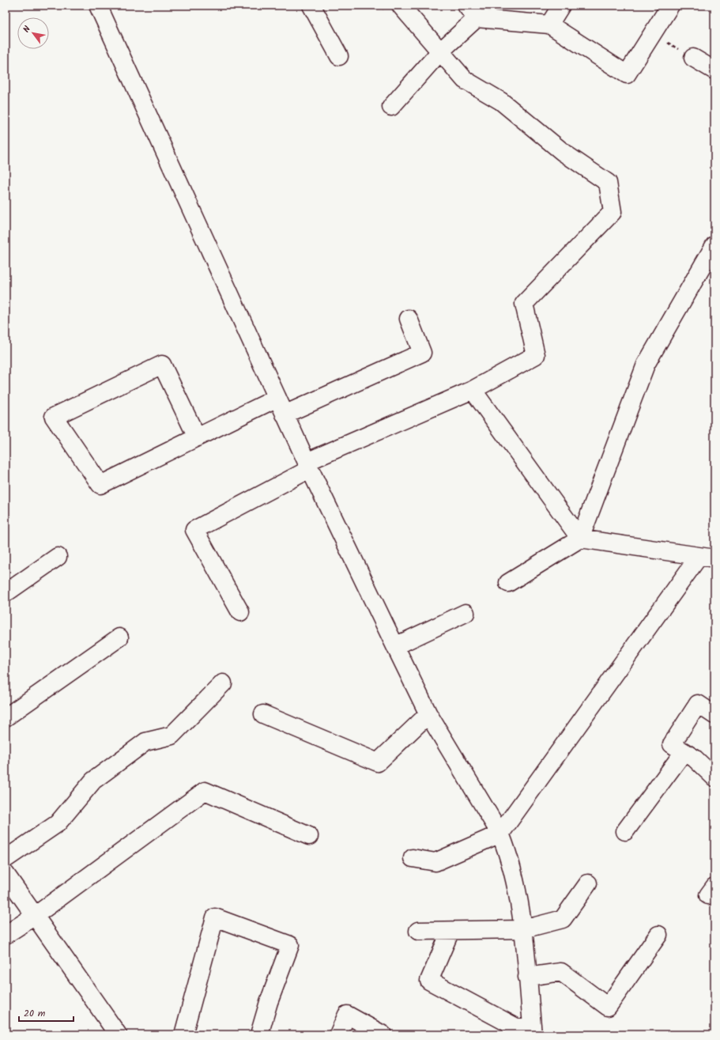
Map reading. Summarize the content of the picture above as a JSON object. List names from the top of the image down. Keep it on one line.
{"scale_bar":"20 m","north":"top left"}
